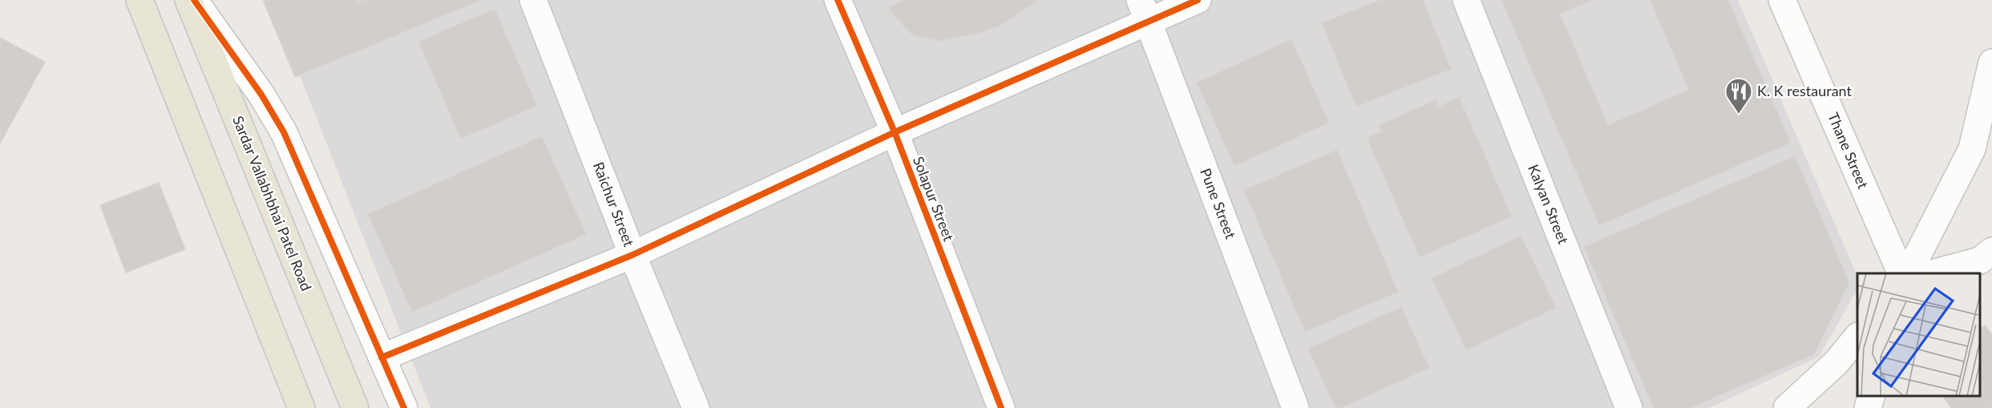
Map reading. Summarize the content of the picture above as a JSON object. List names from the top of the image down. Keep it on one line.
{"streets":{"main road":["Sardar Vallabhbhai Patel Road"],"street":["Thane Street","Solapur Street","Pune Street","Raichur Street","Kalyan Street"]},"places":{"restaurant":["K. K restaurant"]}}
